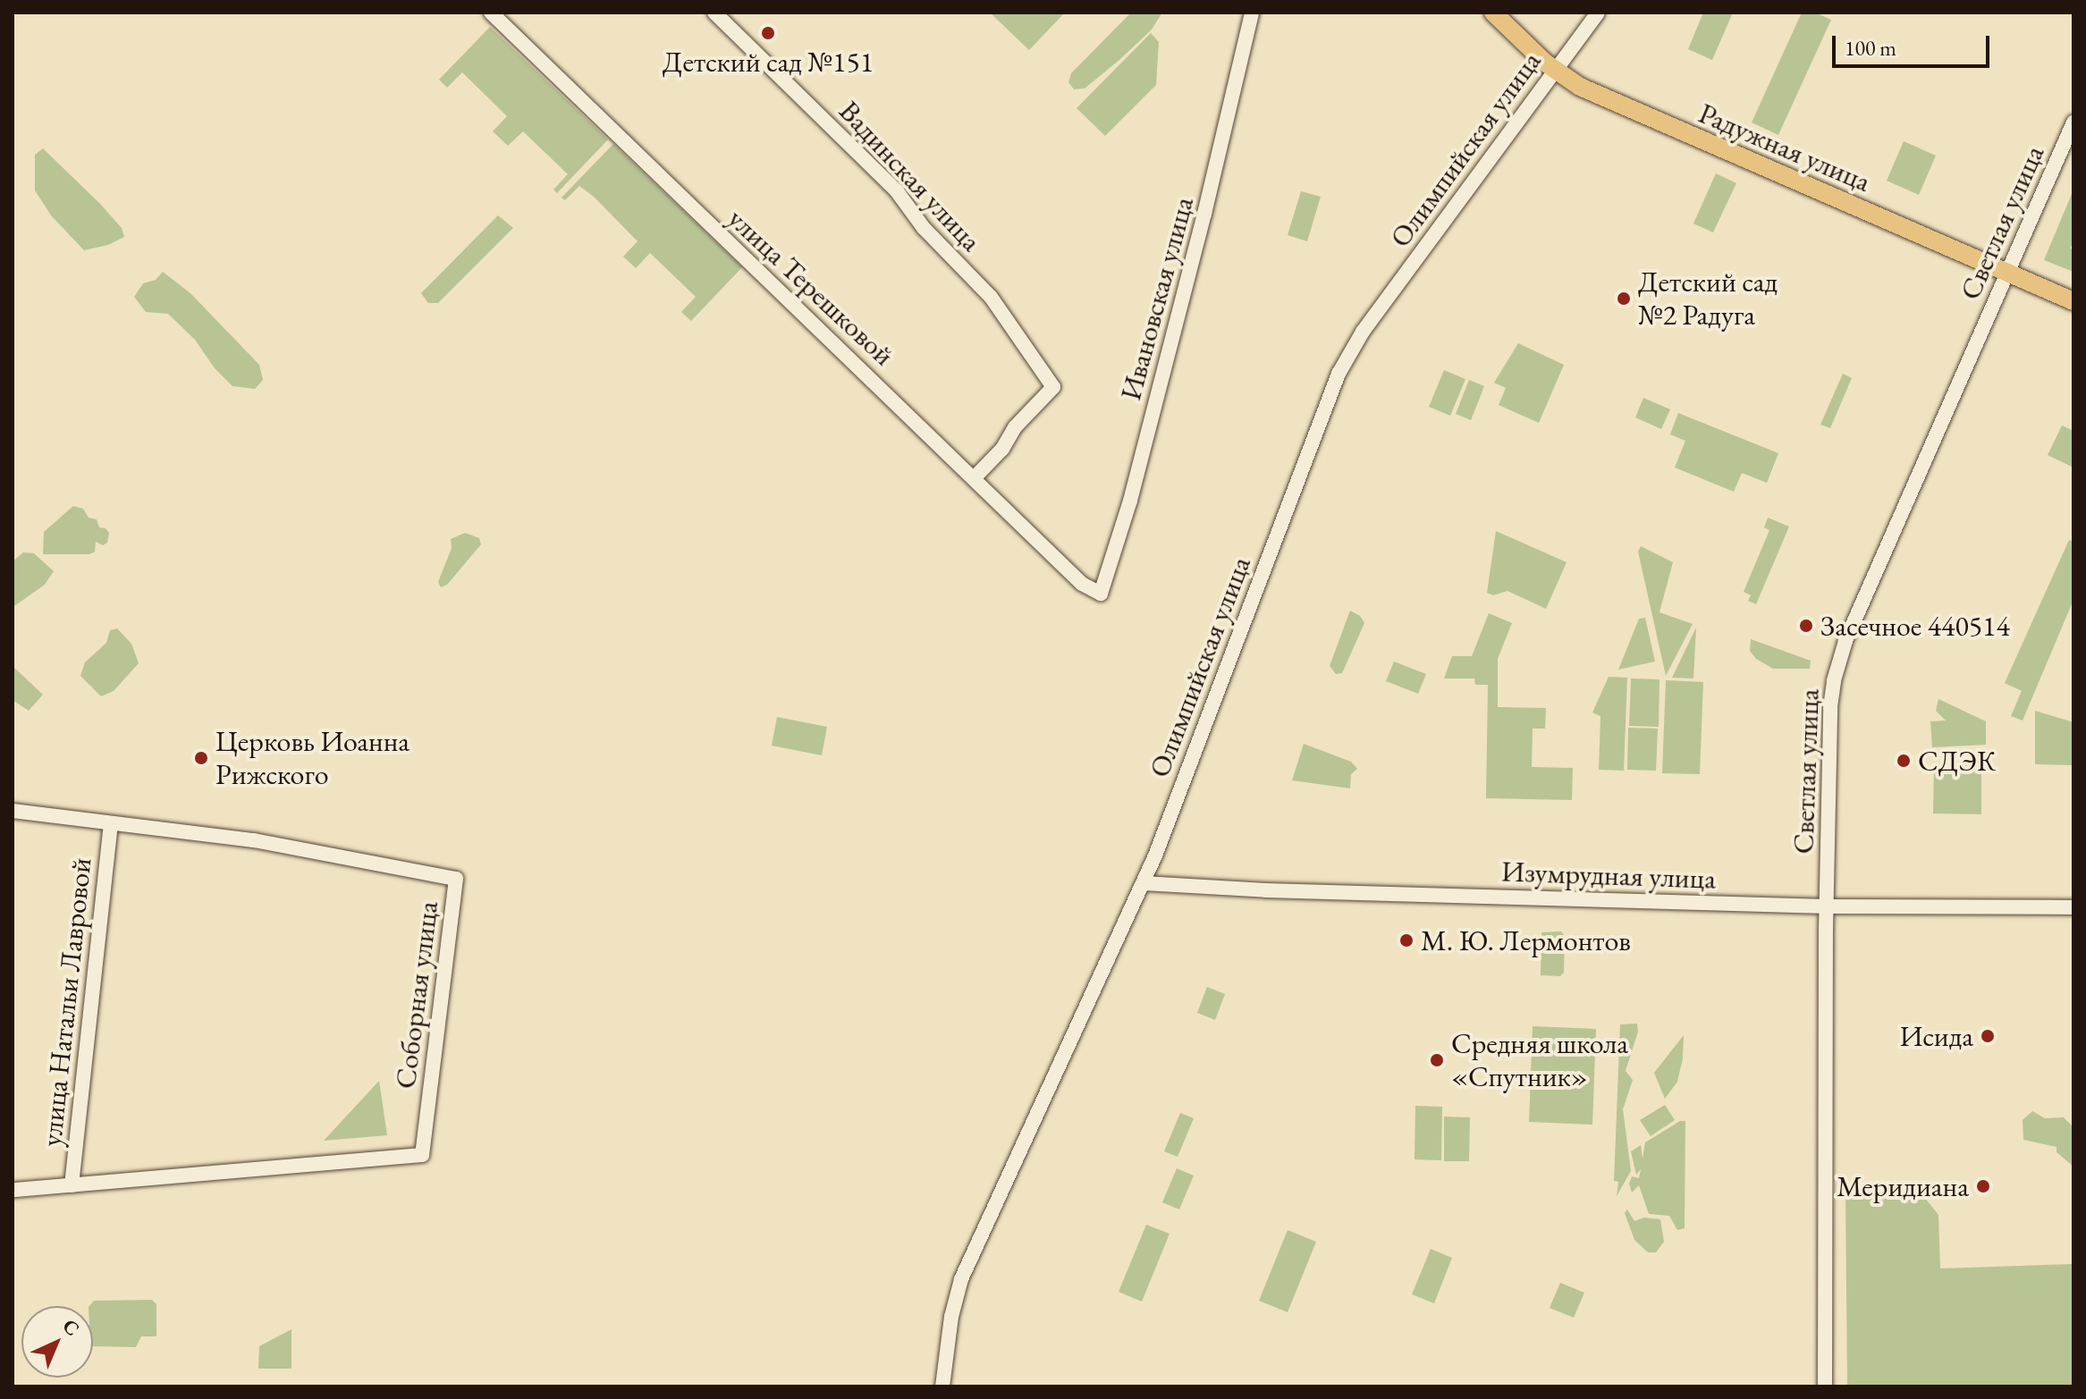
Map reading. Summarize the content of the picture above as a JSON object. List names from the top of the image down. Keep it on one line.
{"streets":{"main road":["Радужная улица"],"street":["Олимпийская улица","Вадинская улица","Светлая улица","улица Терешковой","Ивановская улица","Изумрудная улица","Соборная улица","улица Натальи Лавровой"]},"crossings":[["Радужная улица","Олимпийская улица"],["Радужная улица","Светлая улица"],["Олимпийская улица","Изумрудная улица"],["Вадинская улица","улица Терешковой"],["Светлая улица","Изумрудная улица"],["улица Терешковой","Ивановская улица"],["Соборная улица","улица Натальи Лавровой"]],"places":["Детский сад №151","Детский сад №2 Радуга","Засечное 440514","Церковь Иоанна Рижского","СДЭК","М. Ю. Лермонтов","Исида","Средняя школа «Спутник»","Меридиана"],"scale_bar":"100 m","north":"top right"}
